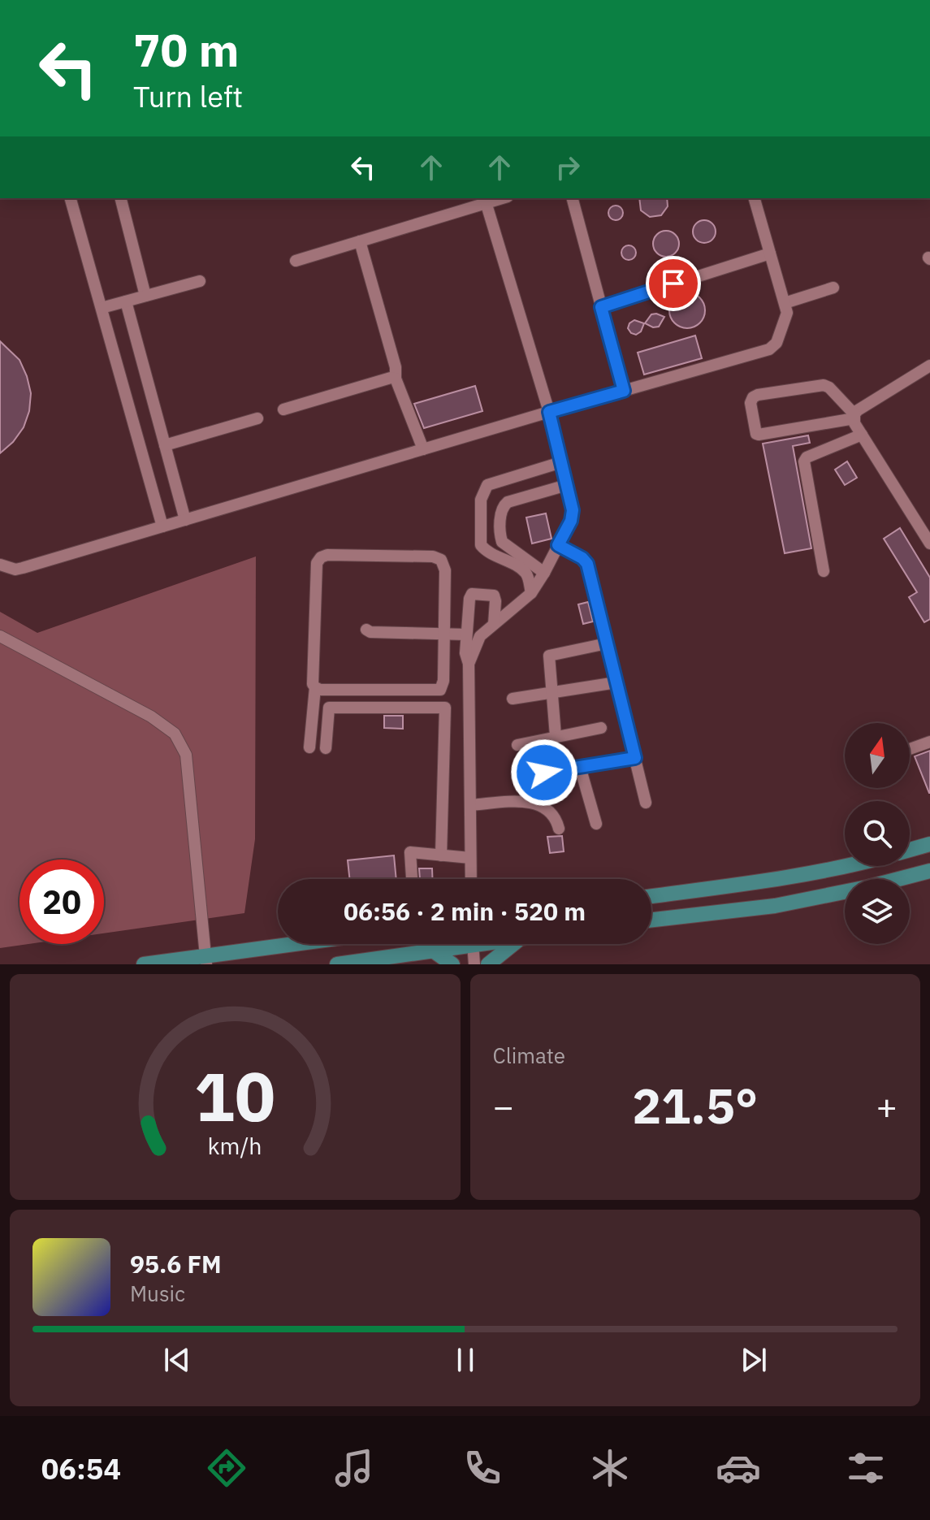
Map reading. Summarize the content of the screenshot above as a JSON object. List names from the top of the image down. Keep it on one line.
{"north":"top","page":{"turn":["70 m","Turn left"],"limit":"20","trip":"06:56 · 2 min · 520 m","tile":"Climate","heat":["−","21.5°","+"],"song":["95.6 FM","Music"],"tabs":"06:54","gauge":["10","km/h"]}}
